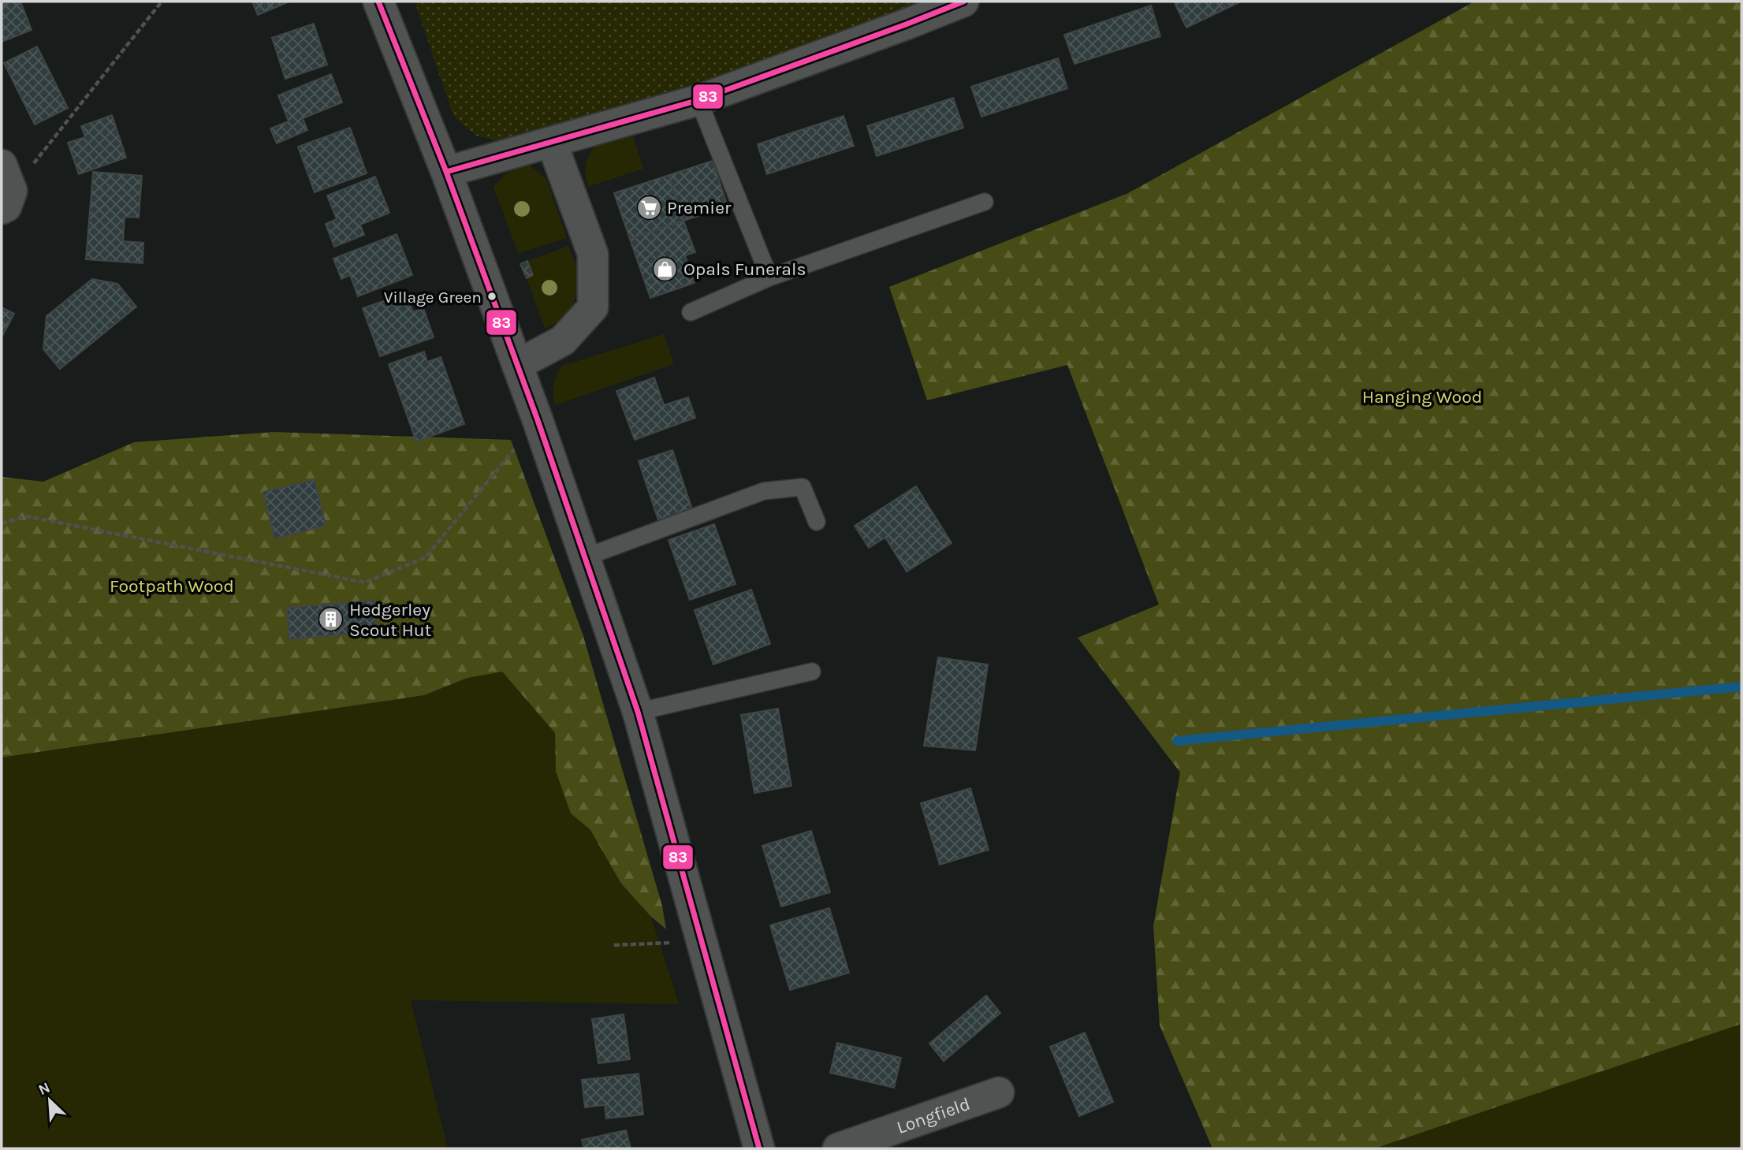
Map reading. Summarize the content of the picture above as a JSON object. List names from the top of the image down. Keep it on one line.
{"streets":{"street":["Longfield"]},"parks":["Hanging Wood","Footpath Wood"],"places":{"supermarket":["Premier"],"shop":["Opals Funerals"],"other":["Village Green"],"building":["Hedgerley Scout Hut"]},"lines":["transit line 83"],"north":"top left"}
